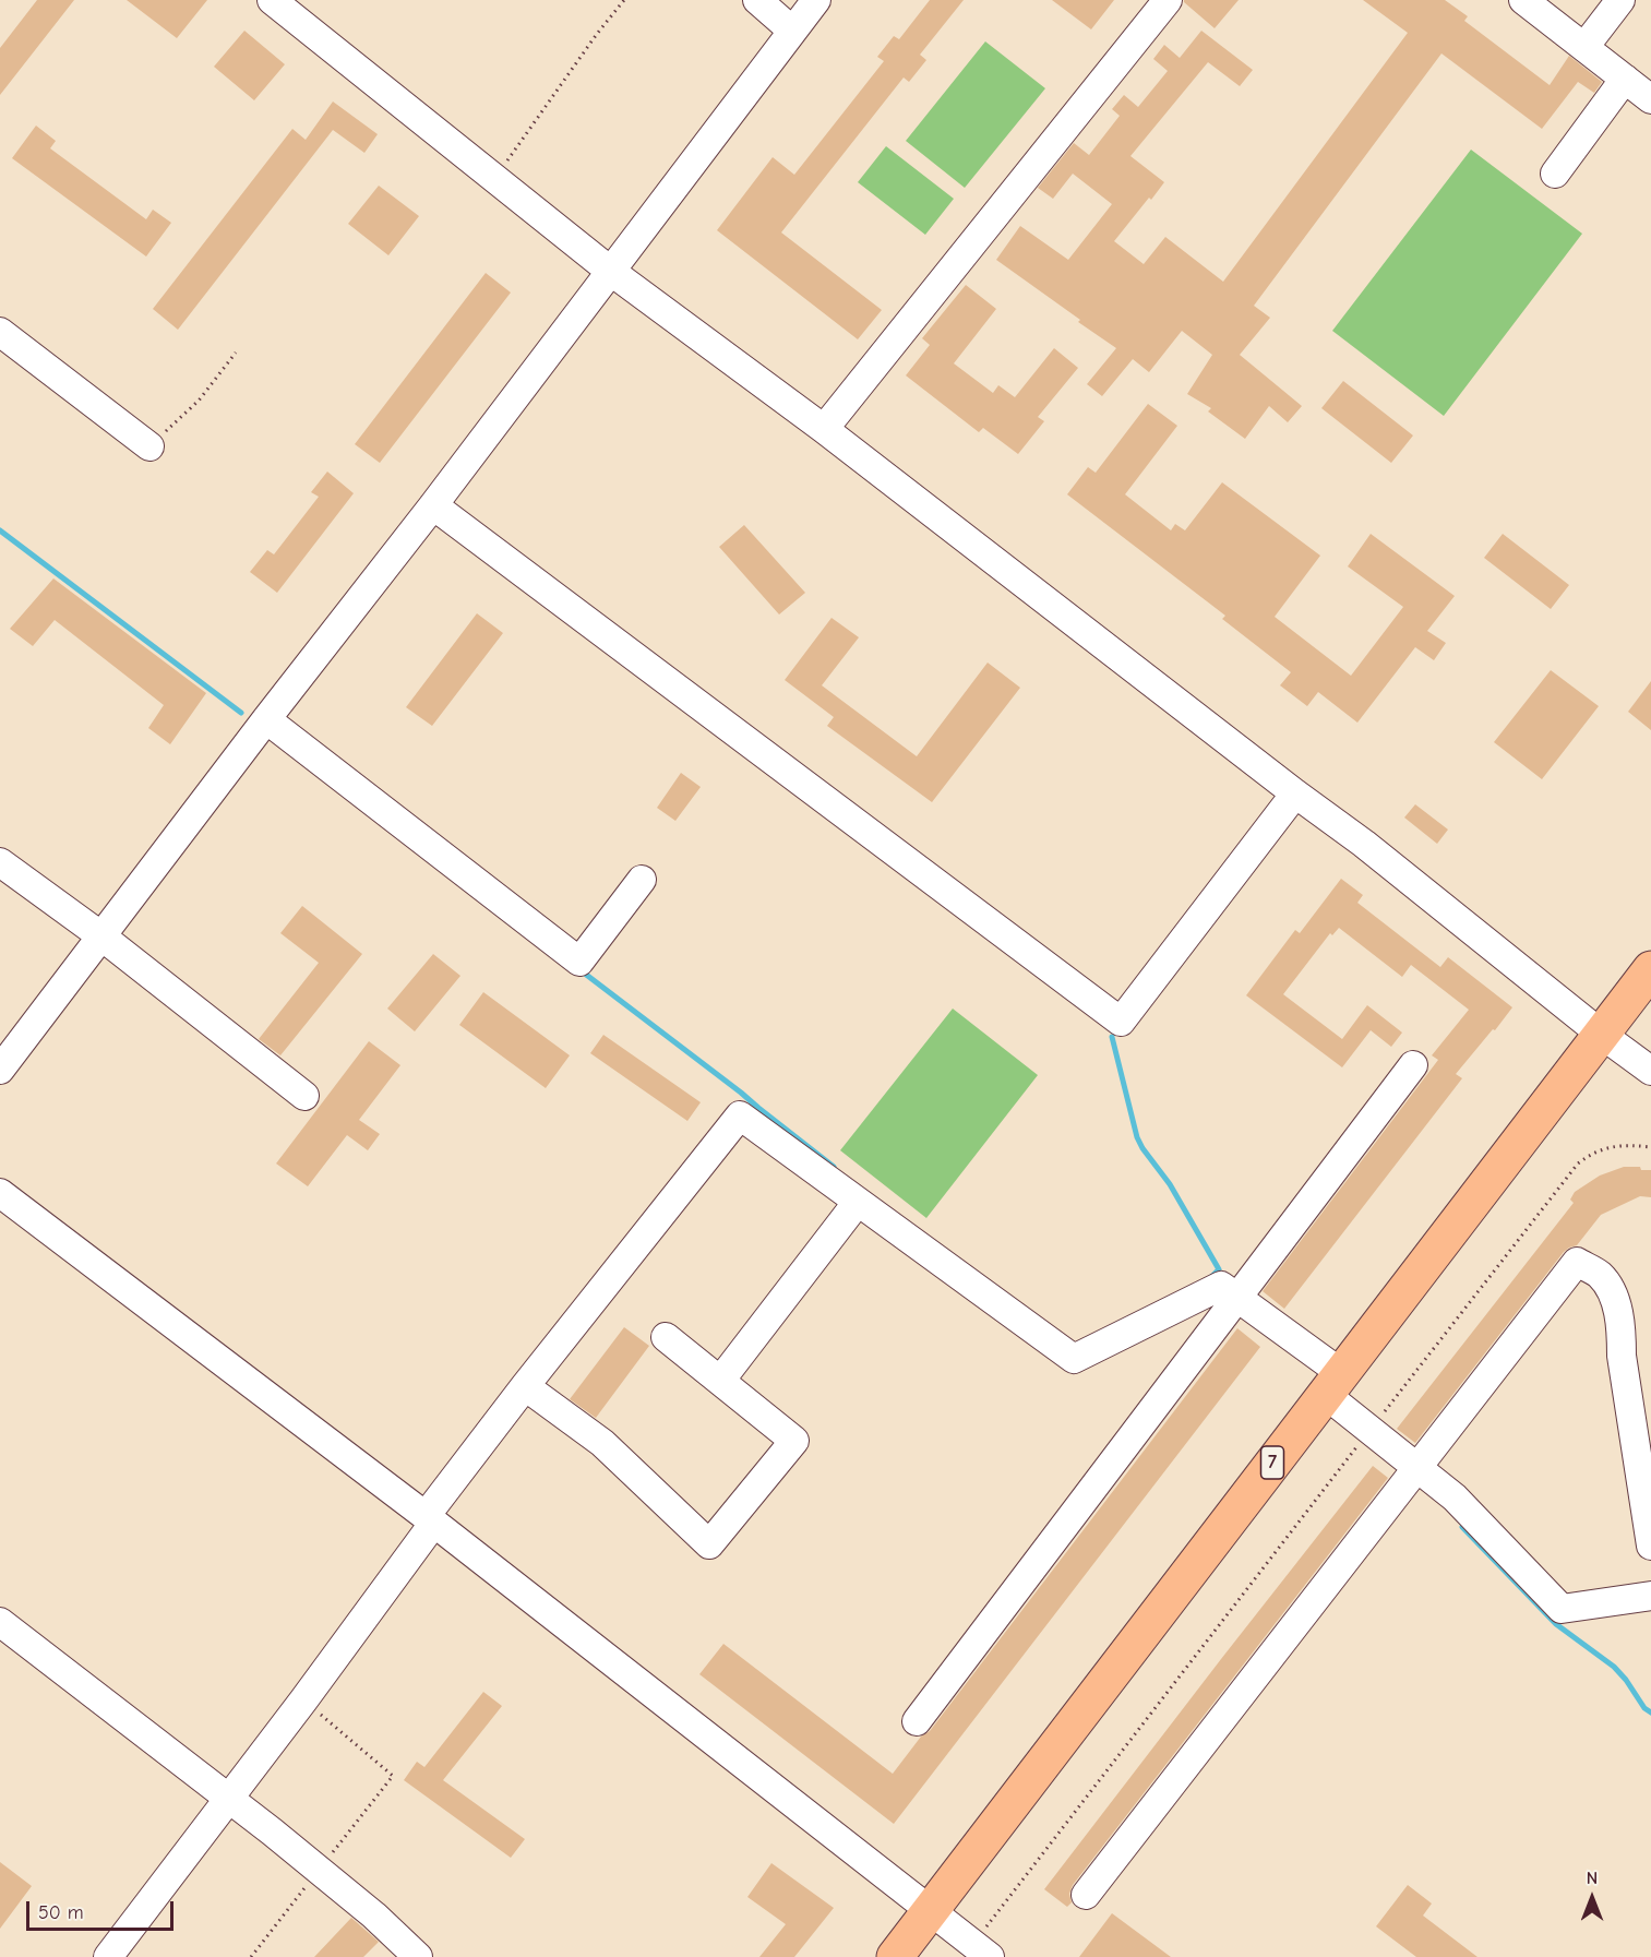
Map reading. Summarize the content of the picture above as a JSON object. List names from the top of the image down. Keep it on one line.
{"streets":{"highway":["7"]},"scale_bar":"50 m","north":"top"}
